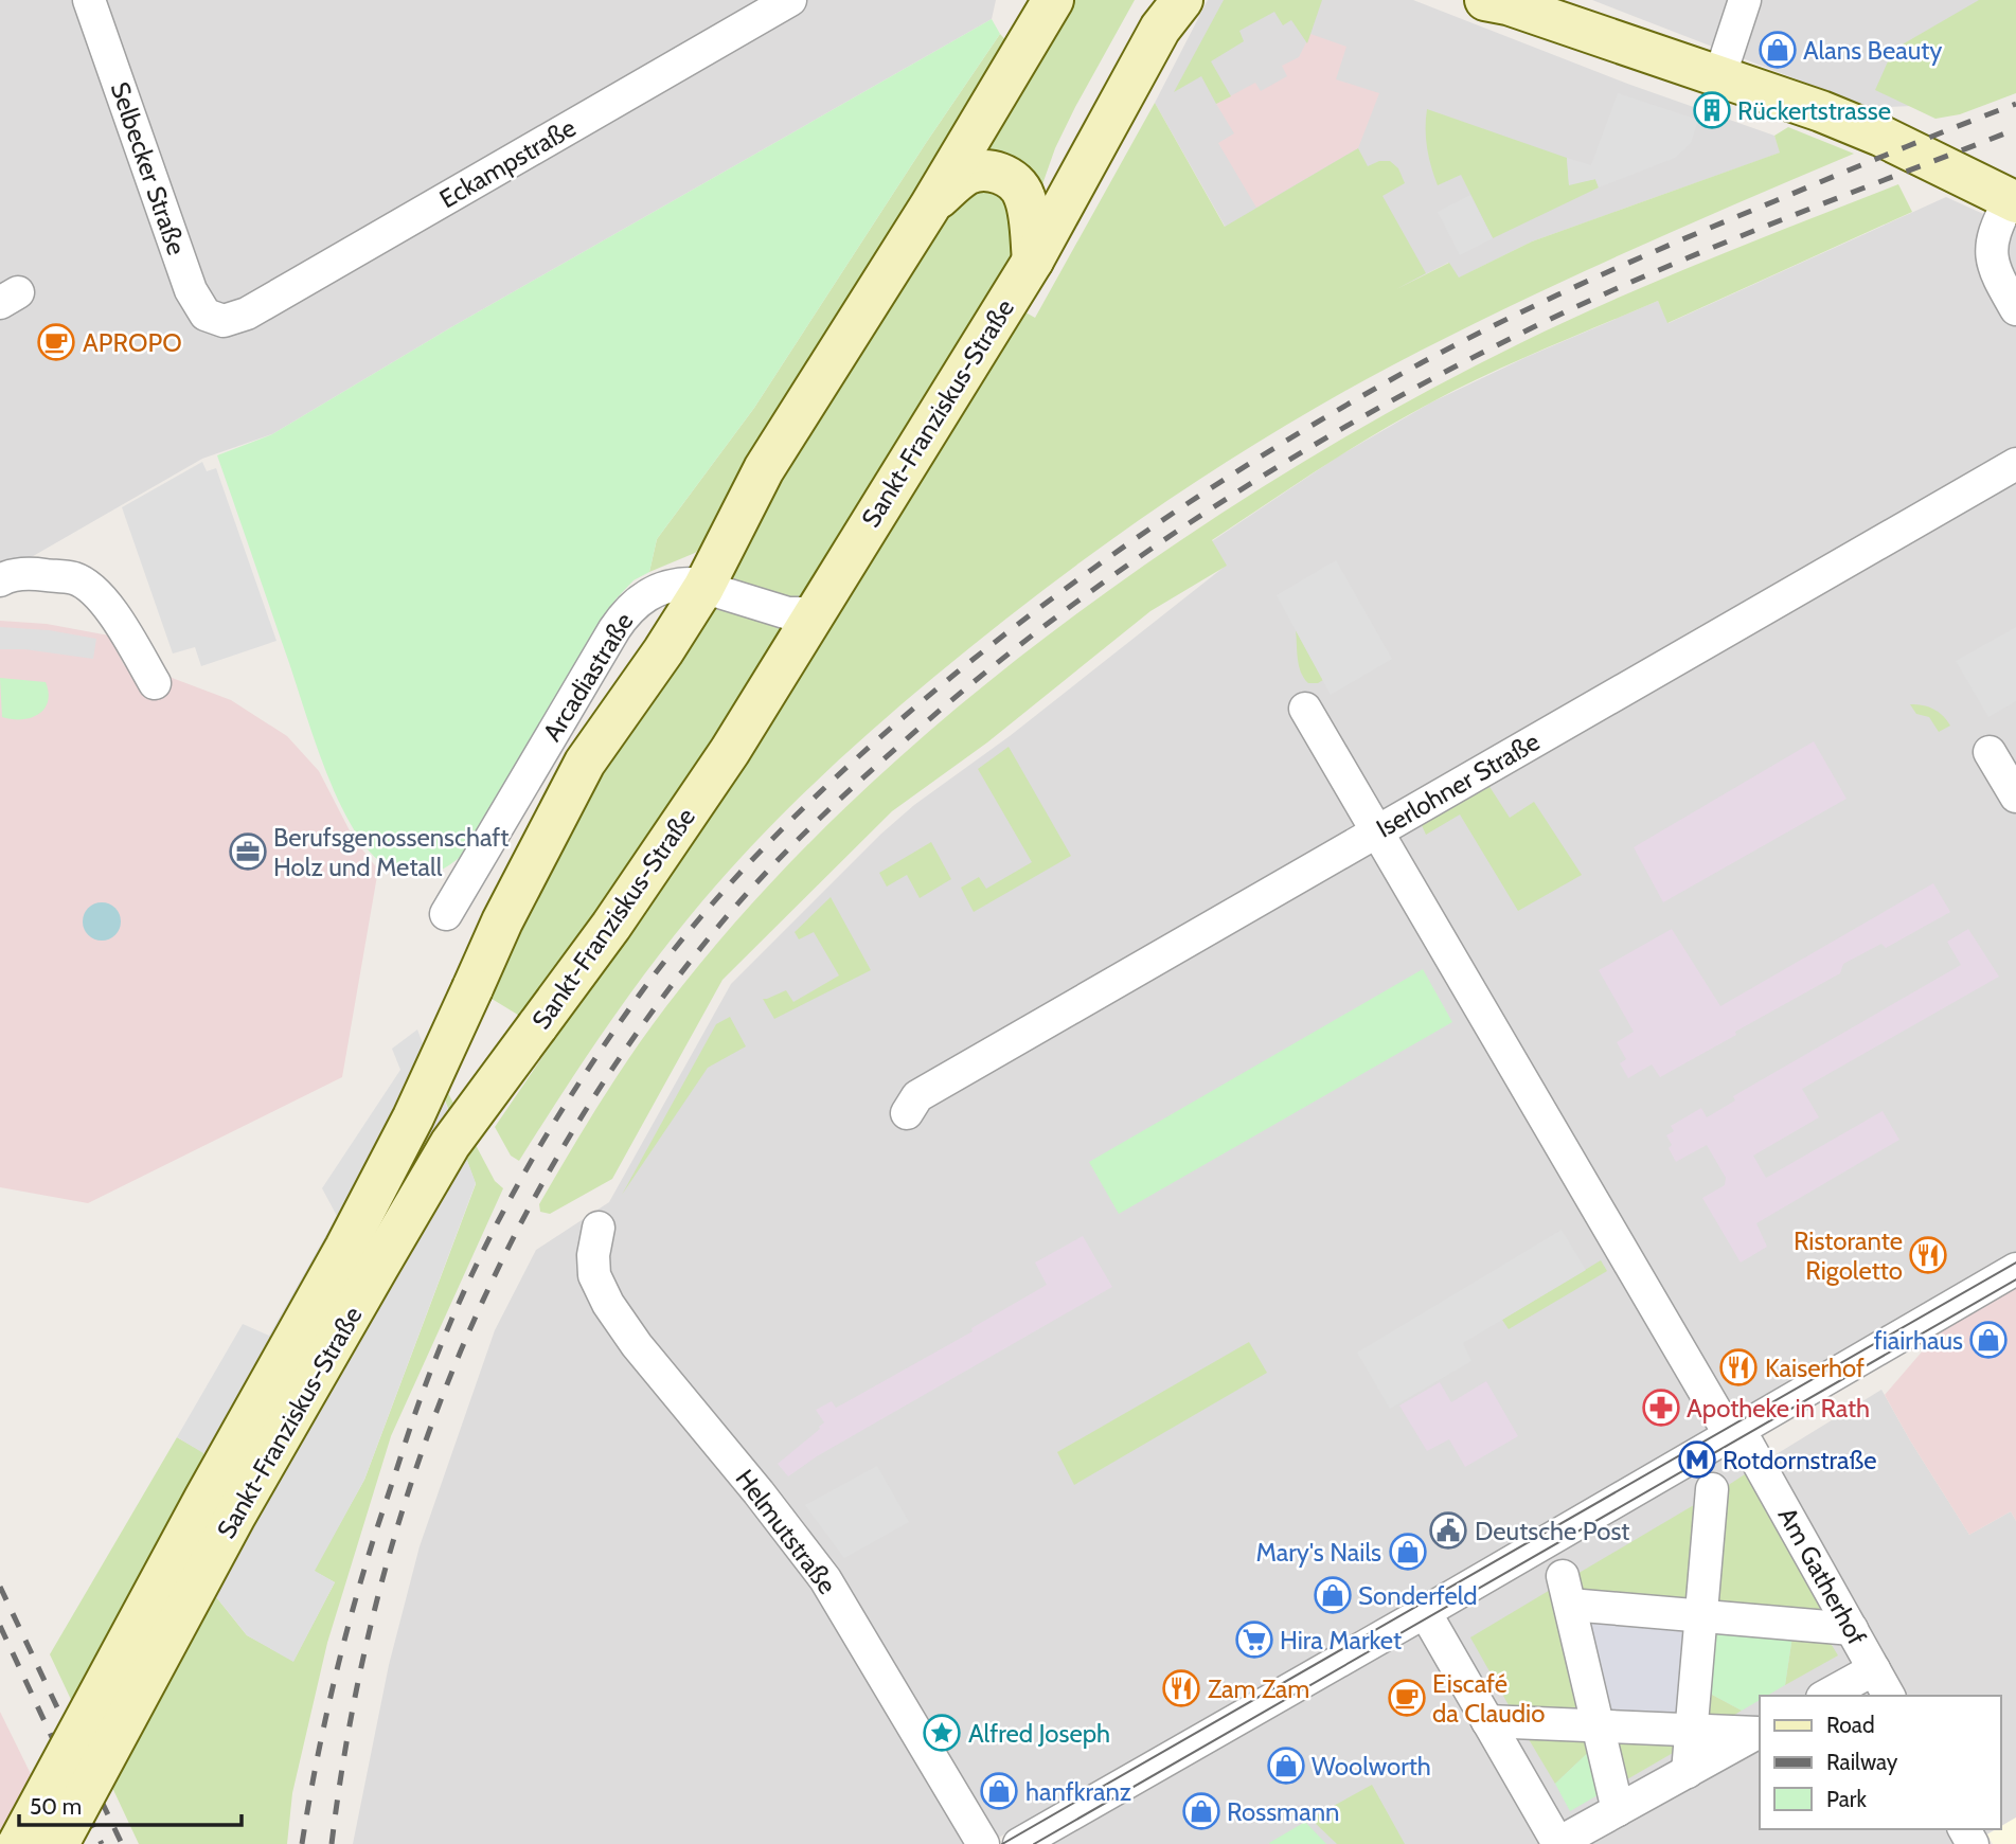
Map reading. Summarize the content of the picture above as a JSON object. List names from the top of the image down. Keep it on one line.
{"streets":{"main road":["Sankt-Franziskus-Straße"],"street":["Eckampstraße","Selbecker Straße","Arcadiastraße","Iserlohner Straße","Helmutstraße","Am Gatherhof"]},"crossings":[["Eckampstraße","Selbecker Straße"],["Sankt-Franziskus-Straße","Arcadiastraße"]],"places":{"shop":["Alans Beauty","fiairhaus","Mary's Nails","Sonderfeld","Woolworth","hanfkranz","Rossmann"],"building":["Rückertstrasse"],"cafe":["APROPO","Eiscafé da Claudio"],"office":["Berufsgenossenschaft Holz und Metall"],"restaurant":["Ristorante Rigoletto","Kaiserhof","Zam Zam"],"pharmacy":["Apotheke in Rath"],"metro station":["Rotdornstraße"],"public building":["Deutsche Post"],"supermarket":["Hira Market"],"place":["Alfred Joseph"]},"legend":["Road","Railway","Park"],"scale_bar":"50 m"}
